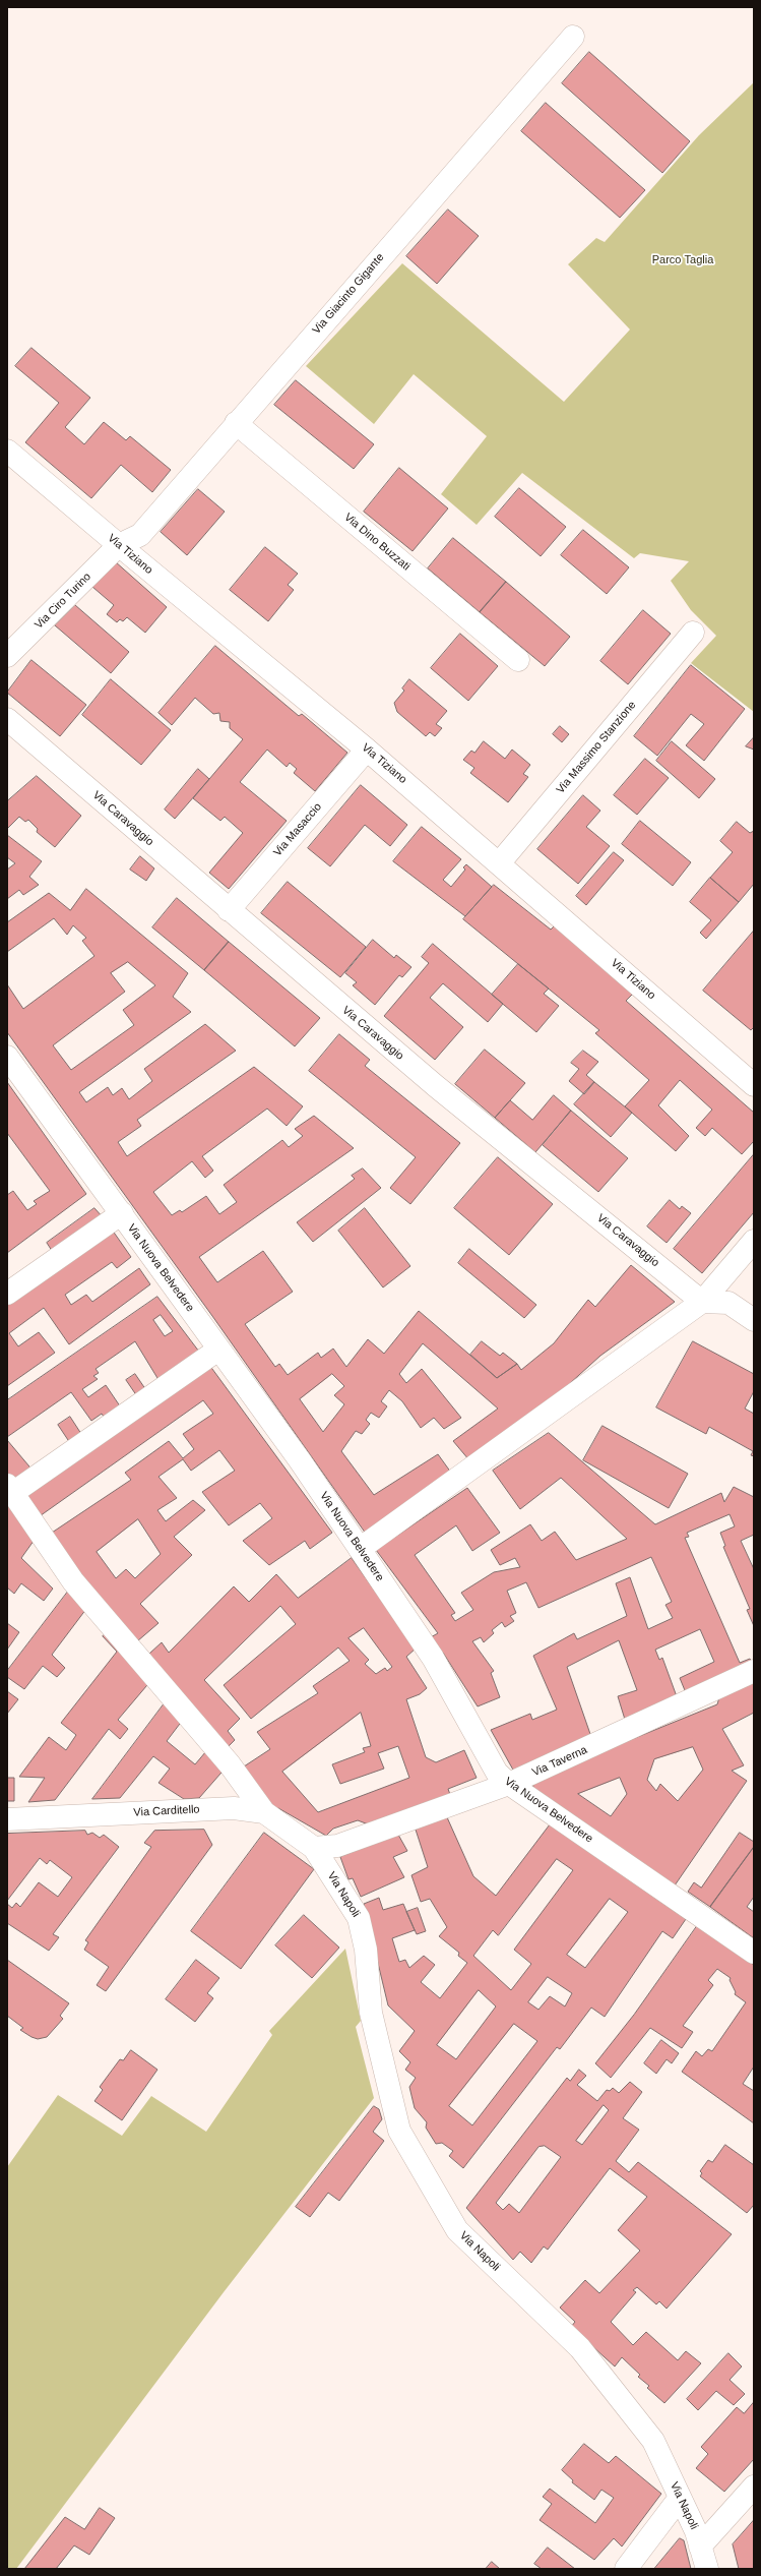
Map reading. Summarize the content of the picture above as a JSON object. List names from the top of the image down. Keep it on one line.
{"streets":{"street":["Via Giacinto Gigante","Via Dino Buzzati","Via Tiziano","Via Ciro Turino","Via Massimo Stanzione","Via Caravaggio","Via Masaccio","Via Nuova Belvedere","Via Taverna","Via Carditello","Via Napoli"]},"crossings":[["Via Giacinto Gigante","Via Dino Buzzati"],["Via Giacinto Gigante","Via Tiziano"],["Via Giacinto Gigante","Via Ciro Turino"],["Via Tiziano","Via Ciro Turino"],["Via Tiziano","Via Massimo Stanzione"],["Via Tiziano","Via Masaccio"],["Via Caravaggio","Via Masaccio"],["Via Nuova Belvedere","Via Taverna"],["Via Taverna","Via Carditello"],["Via Taverna","Via Napoli"],["Via Carditello","Via Napoli"]],"parks":["Parco Taglia"]}
